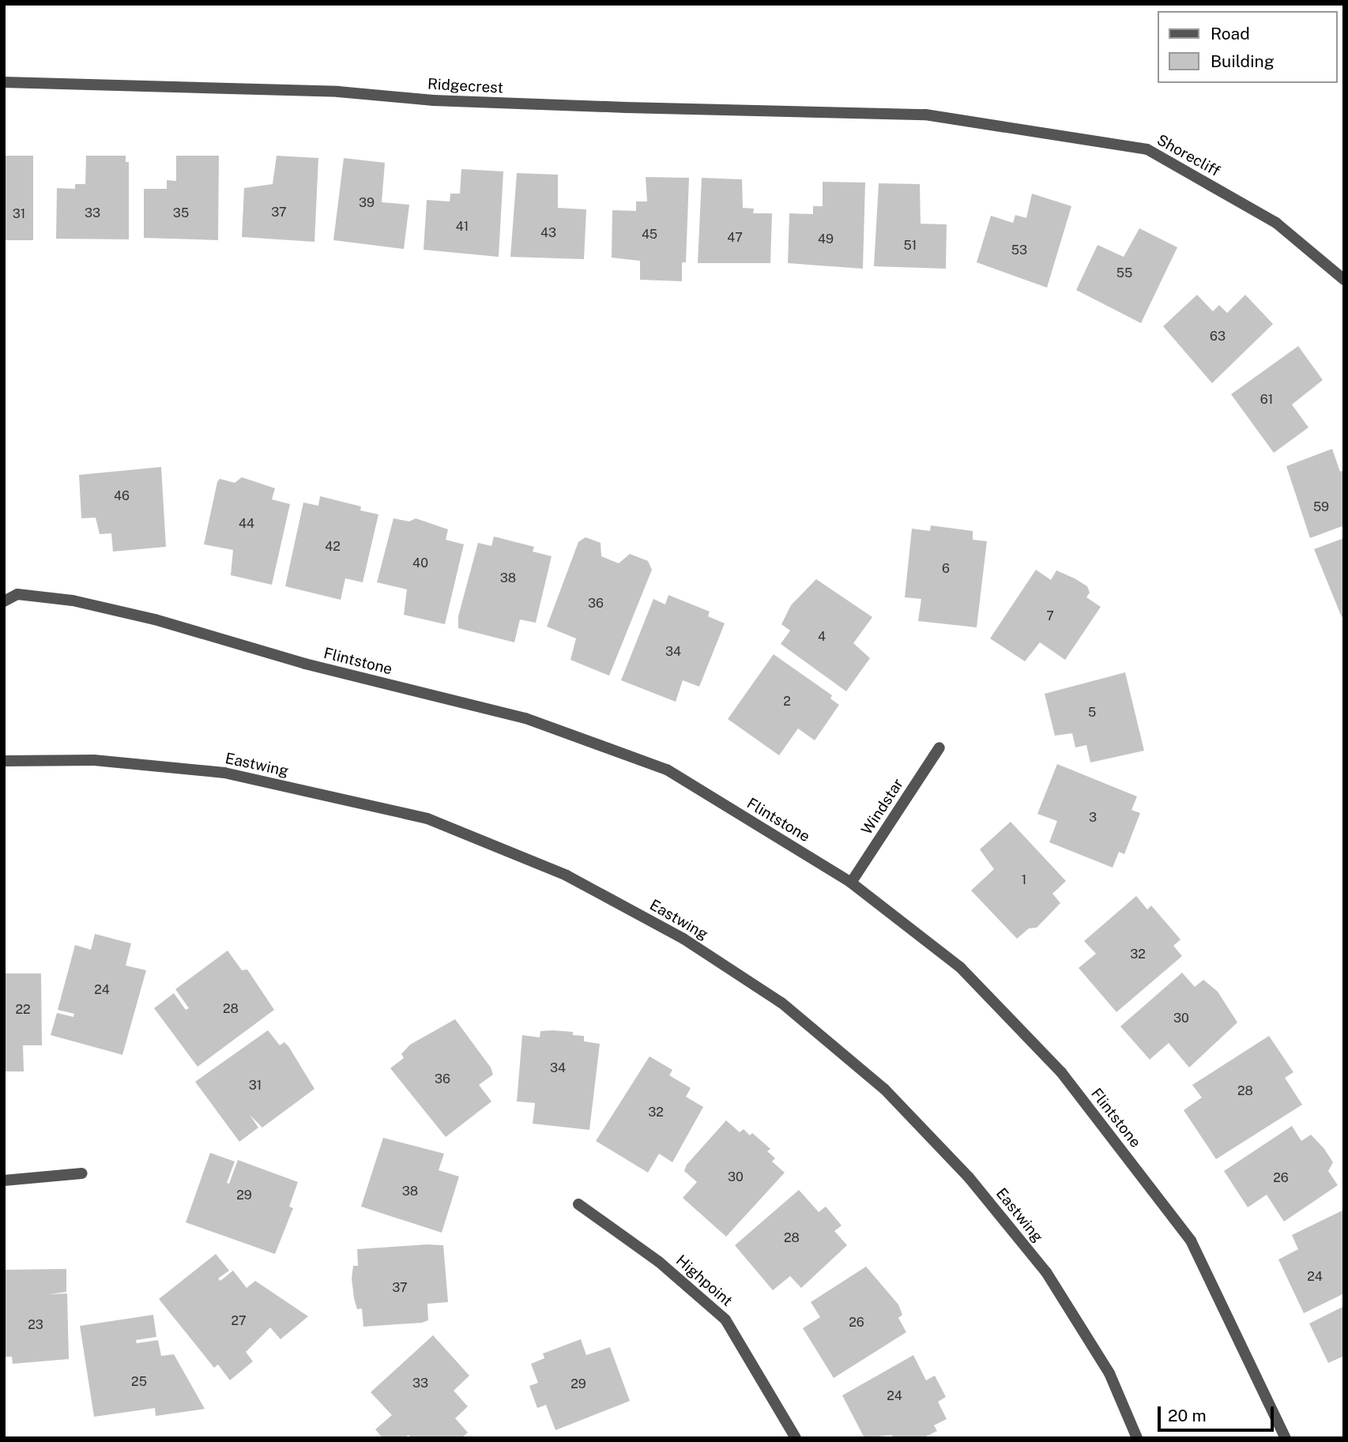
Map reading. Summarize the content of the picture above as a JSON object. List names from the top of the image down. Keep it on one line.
{"streets":{"street":["Ridgecrest","Shorecliff","Flintstone","Eastwing","Windstar","Highpoint"]},"crossings":[["Ridgecrest","Shorecliff"],["Flintstone","Windstar"]],"house_numbers":["39","37","33","35","31","41","43","45","47","49","51","53","55","63","61","46","59","44","42","40","6","38","36","7","4","34","2","5","3","1","32","24","28","22","30","34","36","31","28","32","30","26","38","29","28","24","37","27","26","23","25","33","29","24"],"legend":["Road","Building"],"scale_bar":"20 m"}
